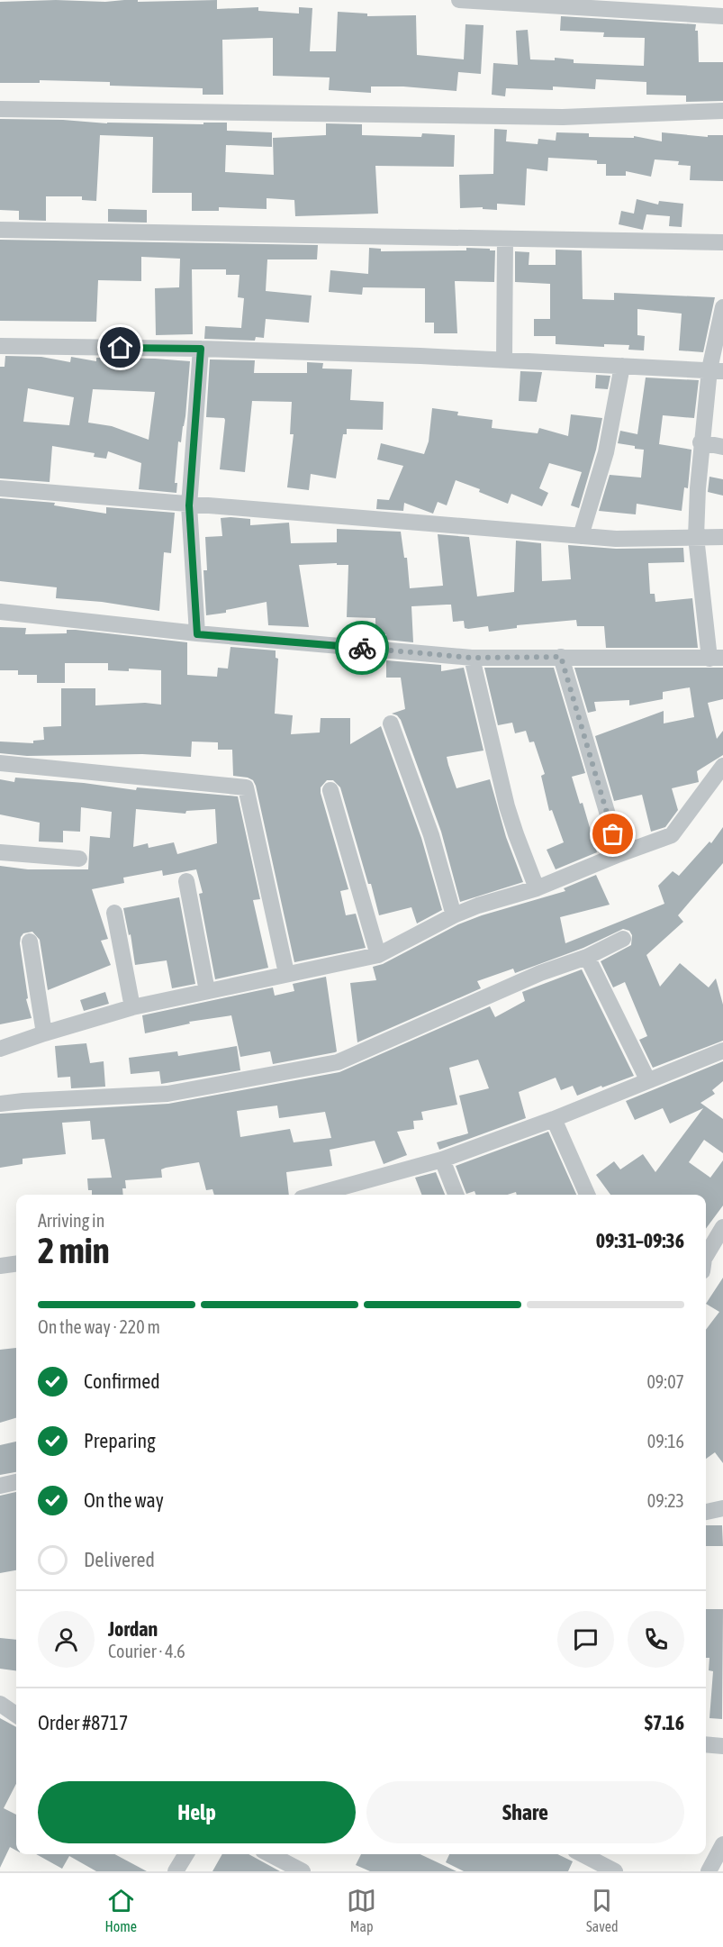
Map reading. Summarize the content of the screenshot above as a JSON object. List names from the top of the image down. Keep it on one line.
{"page":{"heading":["2 min","Arriving in","09:31–09:36"],"panel":["Jordan","Courier · 4.6","Order #8717","$7.16"],"bar":"On the way · 220 m","list":[["Confirmed","09:07"],["Preparing","09:16"],["On the way","09:23"],"Delivered"],"buttons":["Help","Share"],"tabs":["Home","Map","Saved"]}}
